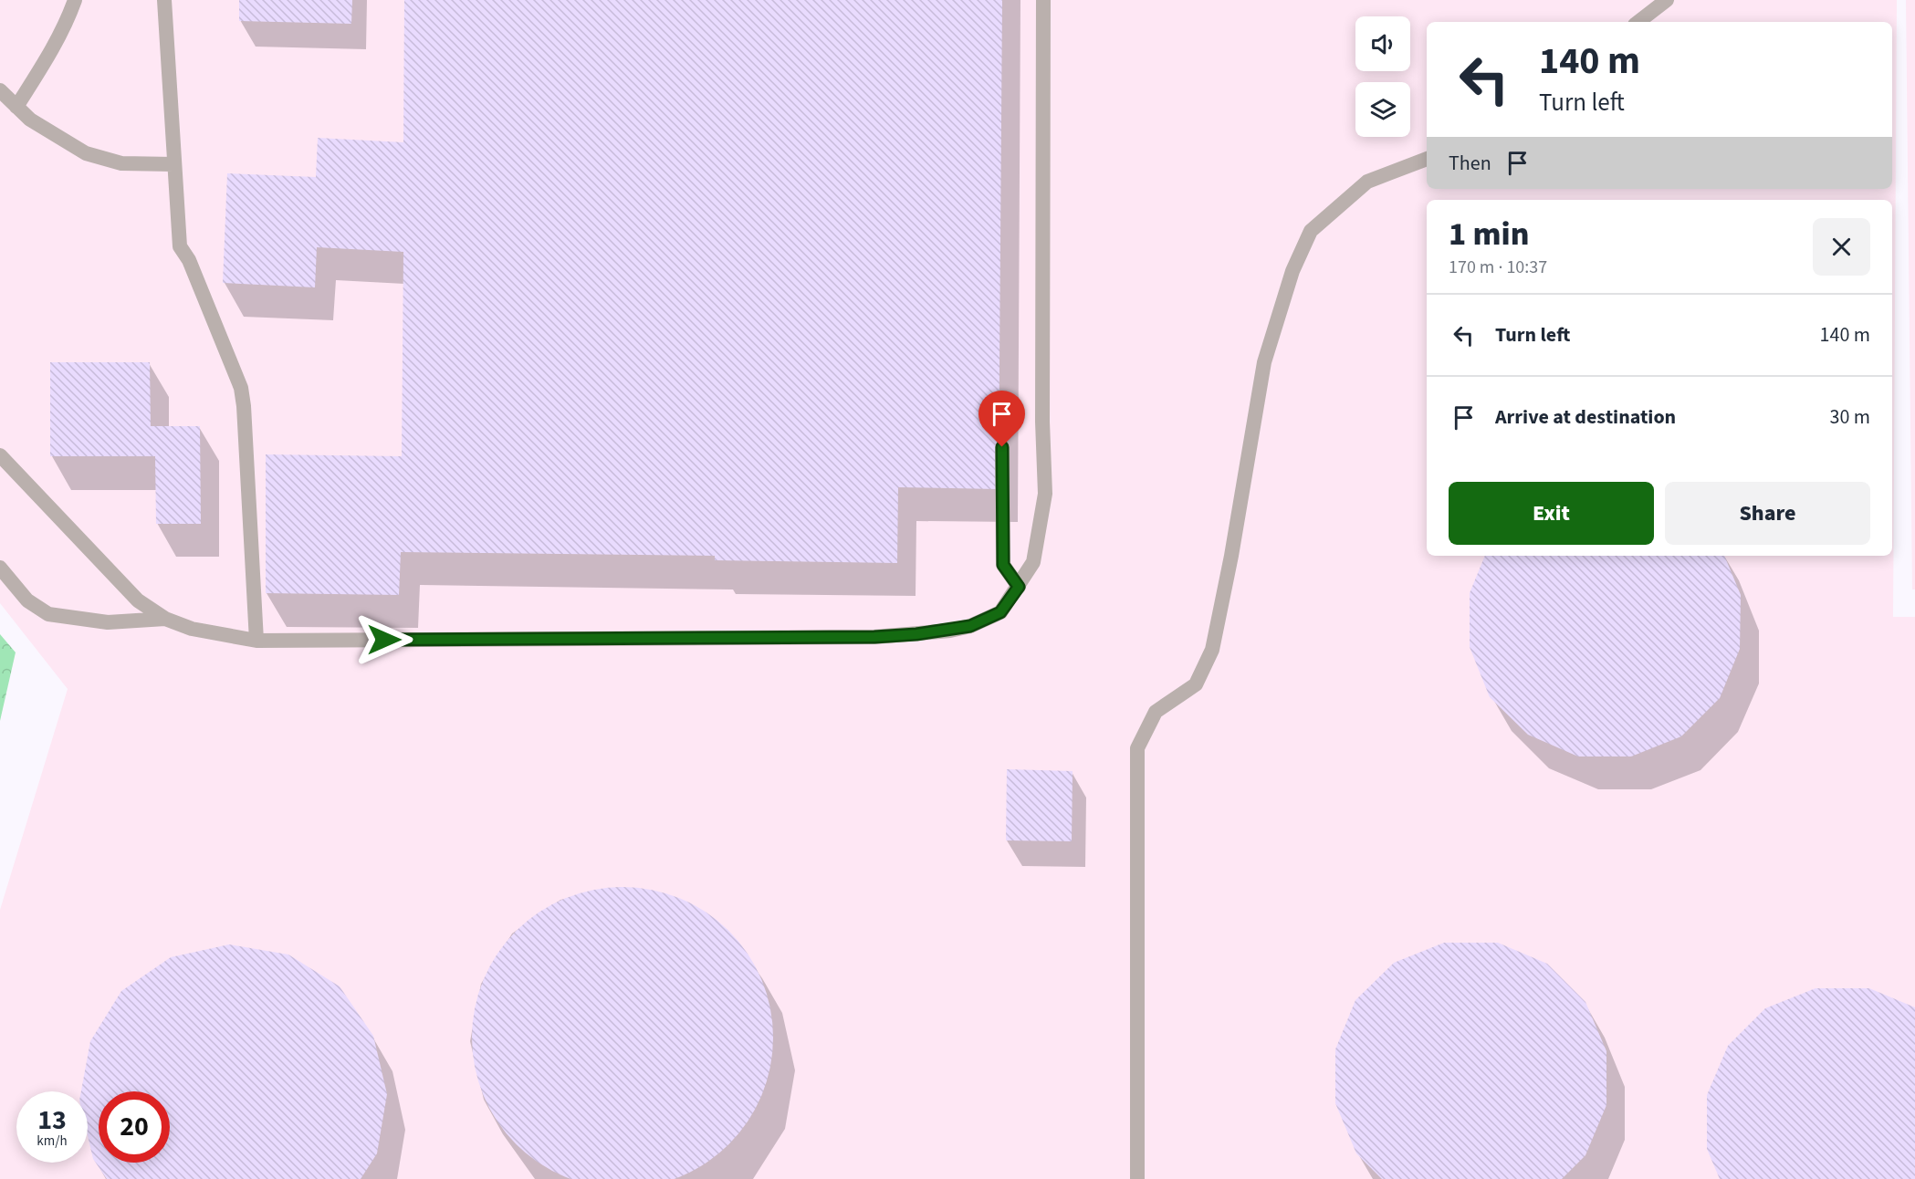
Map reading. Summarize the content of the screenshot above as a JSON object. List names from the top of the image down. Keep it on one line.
{"page":{"turn":["140 m","Turn left"],"then":"Then","heading":["1 min","170 m · 10:37"],"list":[{"name":"Turn left","value":"140 m"},{"name":"Arrive at destination","value":"30 m"}],"buttons":["Exit","Share"],"speed":"13 km/h","limit":"20"}}
